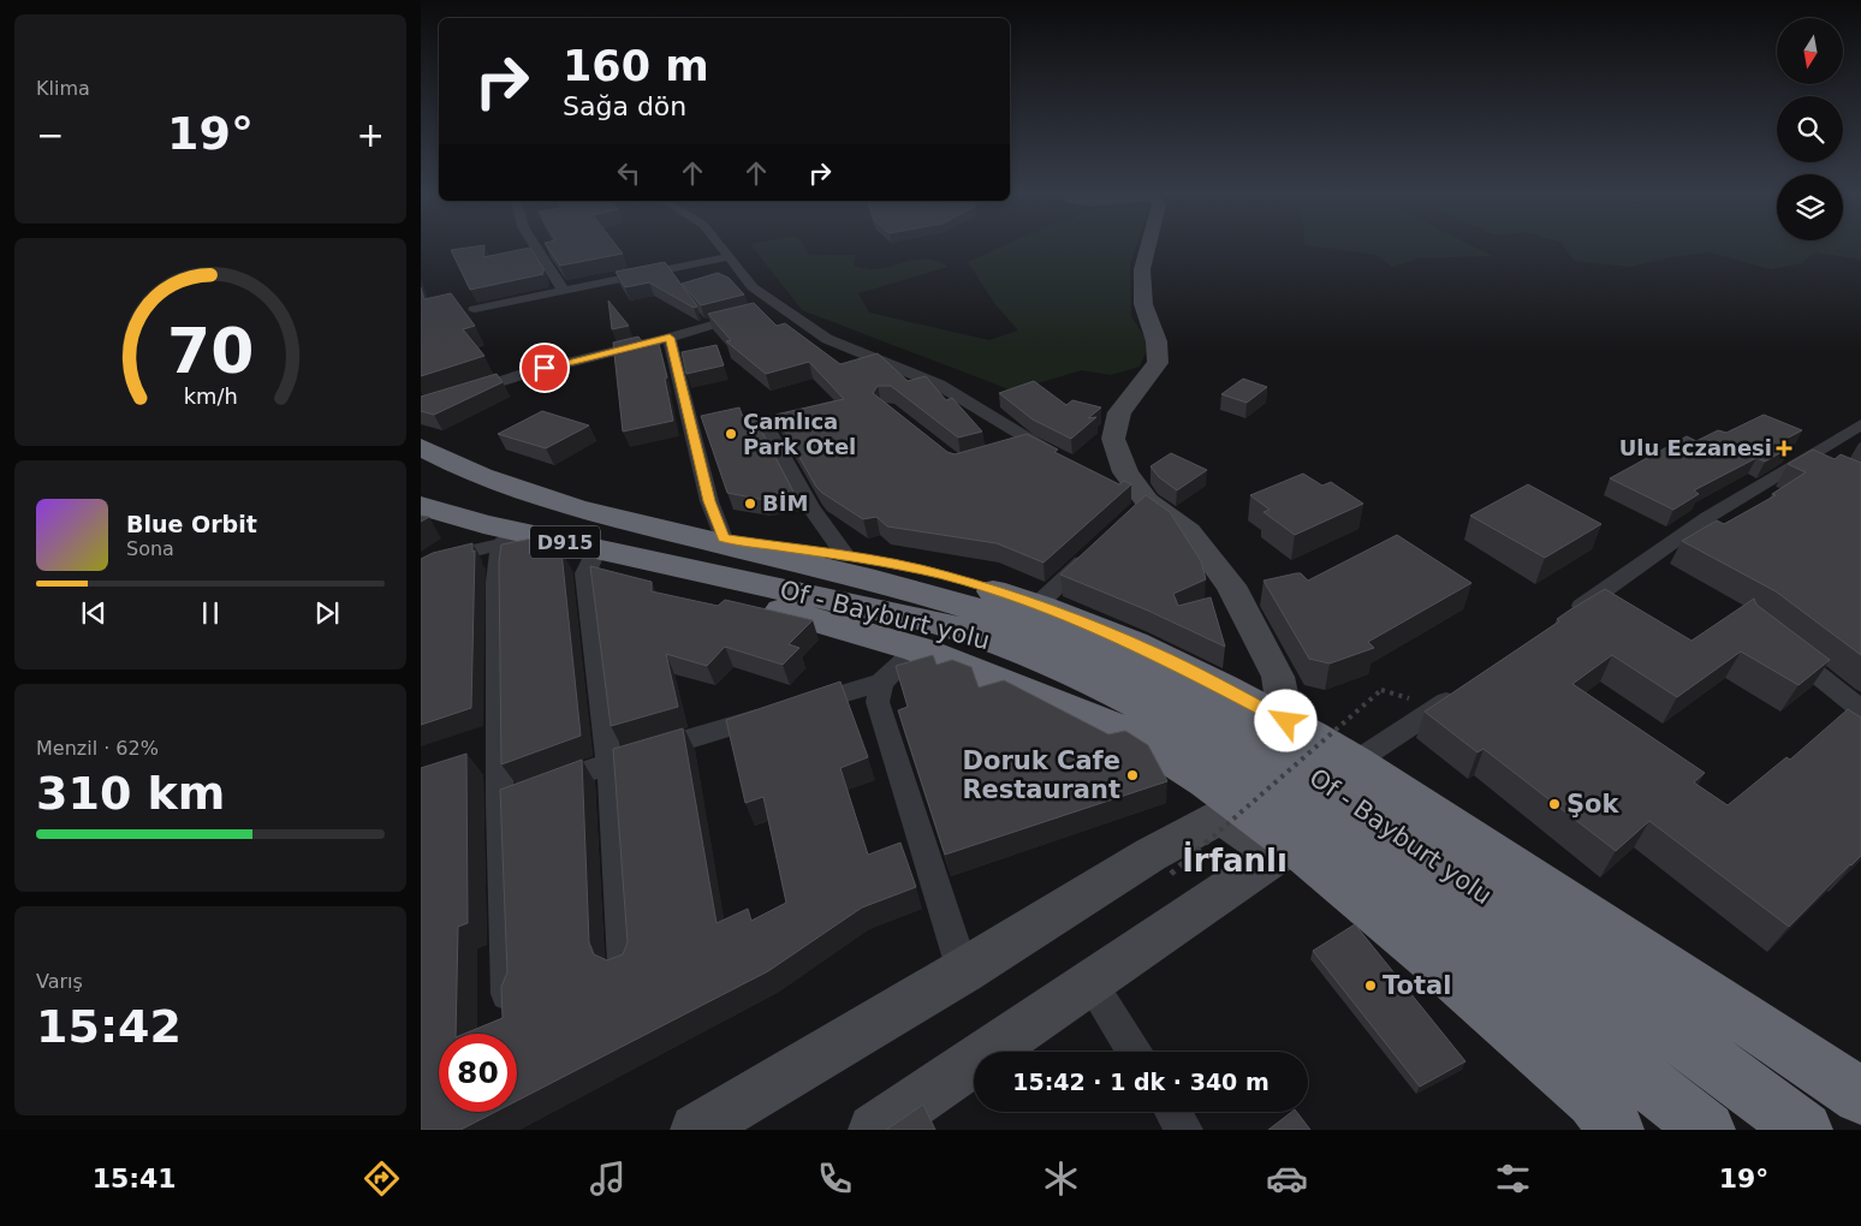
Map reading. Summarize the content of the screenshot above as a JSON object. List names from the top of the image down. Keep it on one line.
{"streets":{"highway":["D915","Of - Bayburt yolu"]},"districts":["İrfanlı"],"places":{"other":["Çamlıca Park Otel","BİM","Doruk Cafe Restaurant","Şok","Total"],"health":["Ulu Eczanesi"]},"north":"bottom","page":{"tile":["Klima",["Menzil · 62%","310 km"],["Varış","15:42"]],"turn":["160 m","Sağa dön"],"heat":["−","19°","+"],"song":["Blue Orbit","Sona"],"limit":"80","trip":"15:42 · 1 dk · 340 m","tabs":["15:41","19°"],"gauge":["70","km/h"]}}
